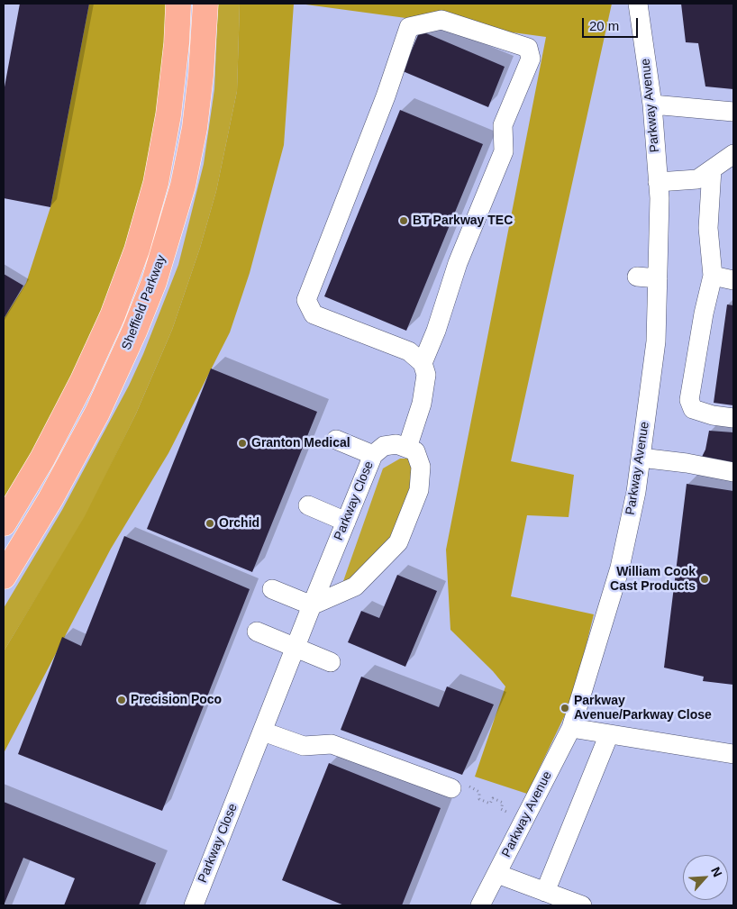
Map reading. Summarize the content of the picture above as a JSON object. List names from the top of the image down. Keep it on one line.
{"streets":{"highway":["Sheffield Parkway"],"street":["Parkway Avenue","Parkway Close"]},"places":["BT Parkway TEC","Granton Medical","Orchid","William Cook Cast Products","Precision Poco","Parkway Avenue/Parkway Close"],"scale_bar":"20 m","north":"top right"}
